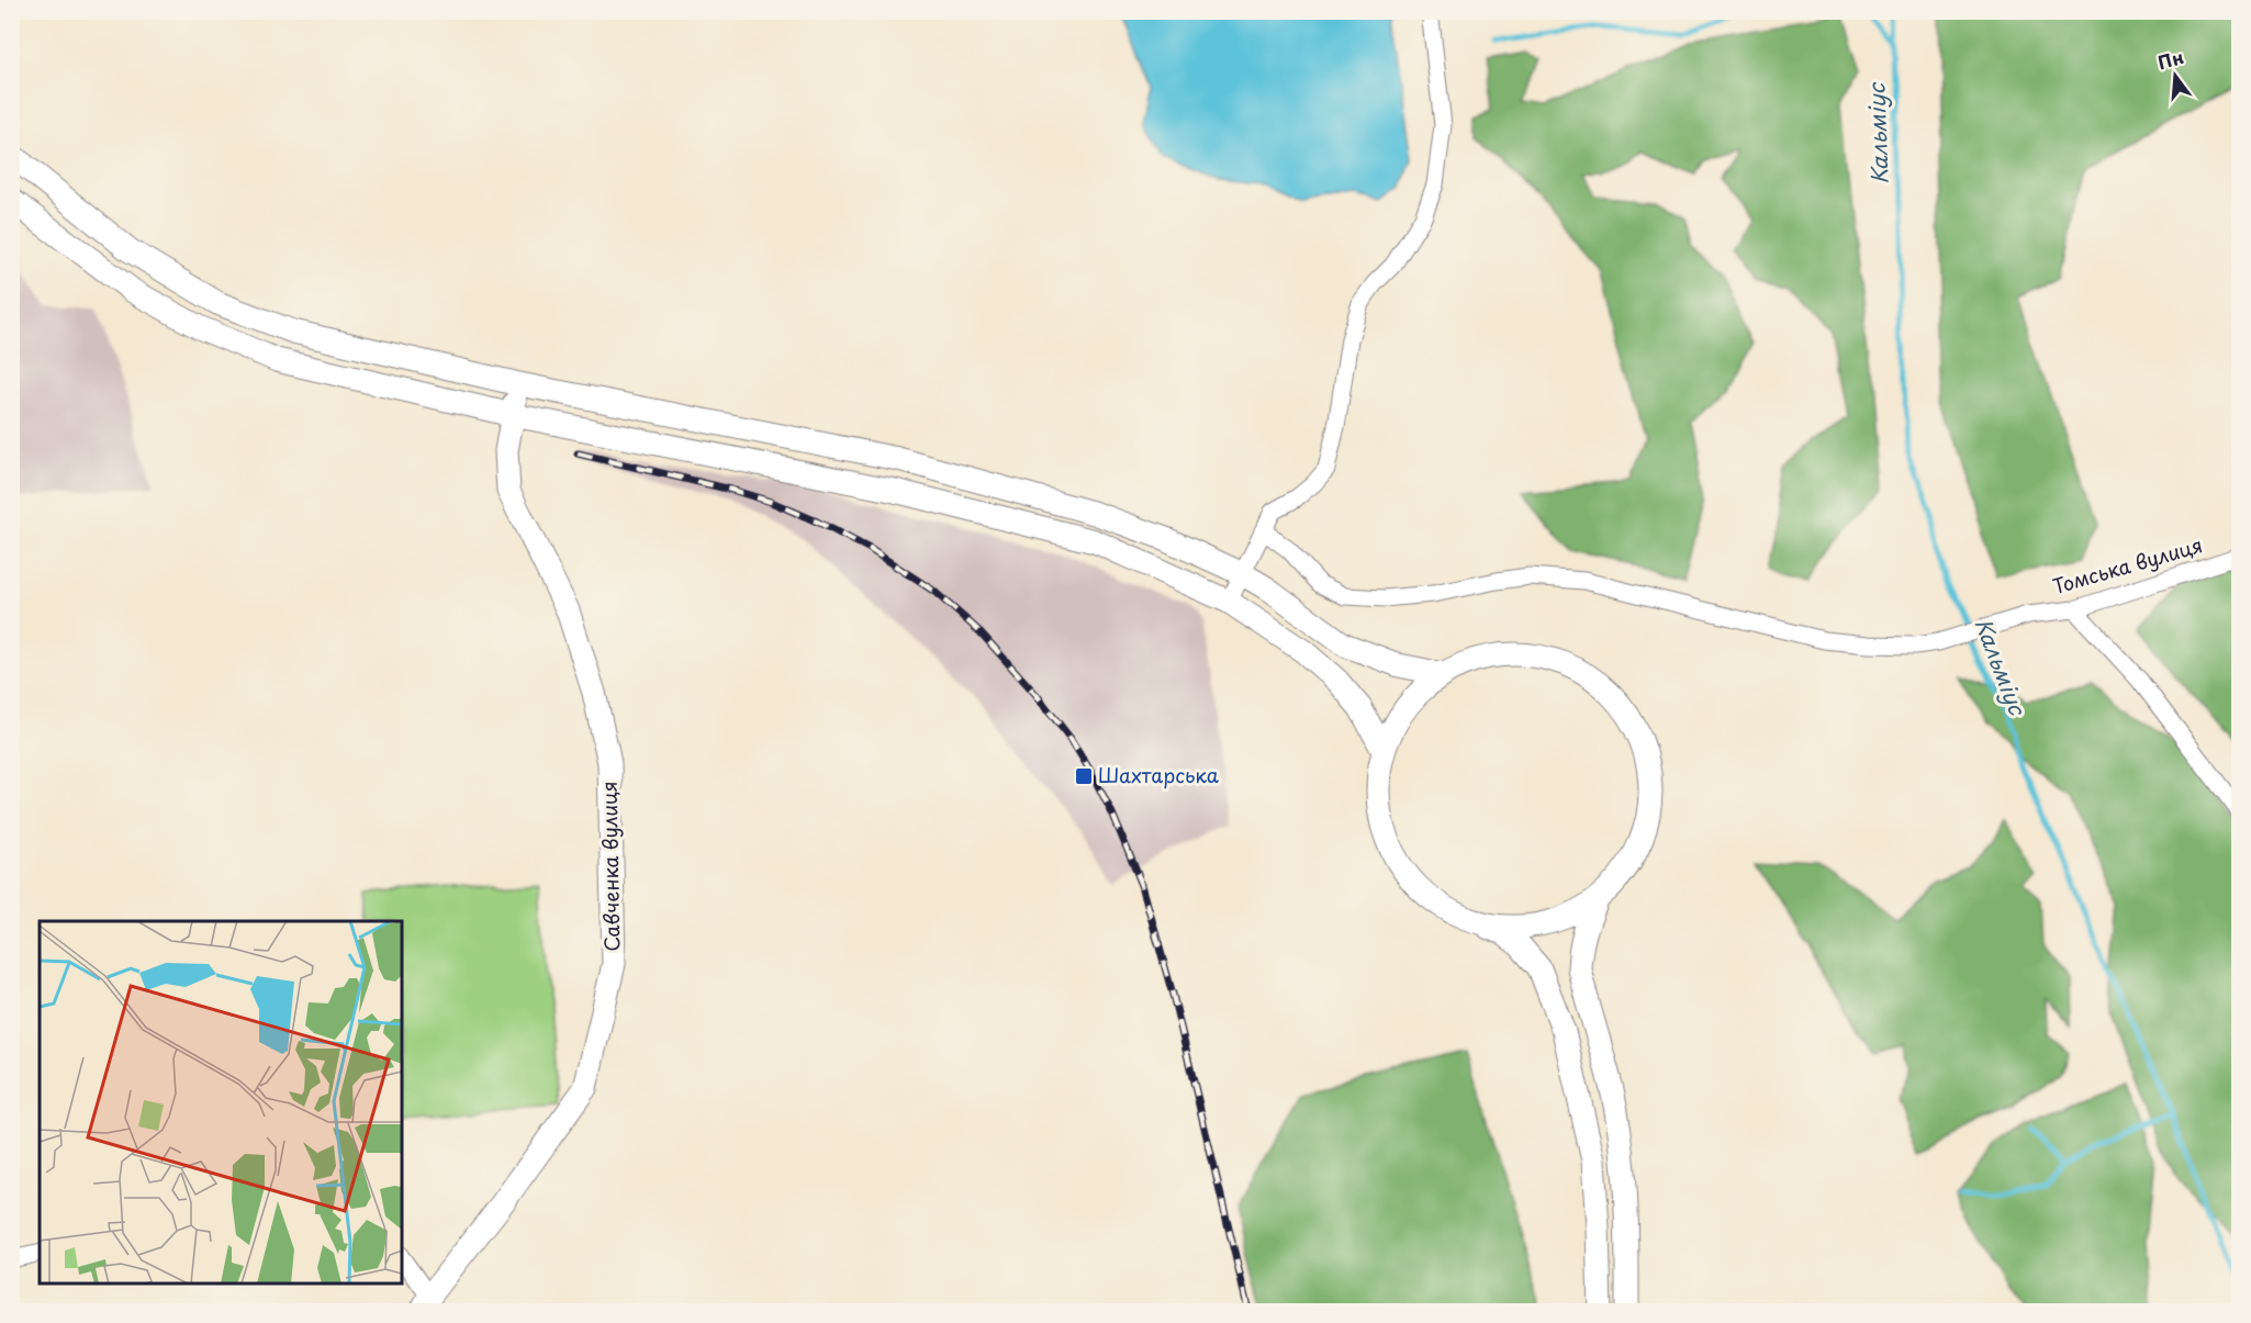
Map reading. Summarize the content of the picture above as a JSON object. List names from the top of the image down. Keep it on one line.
{"streets":{"main road":["Савченка вулиця"],"street":["Томська вулиця"]},"water":["Кальміус"],"places":{"transit":["Шахтарська"]},"north":"top"}
